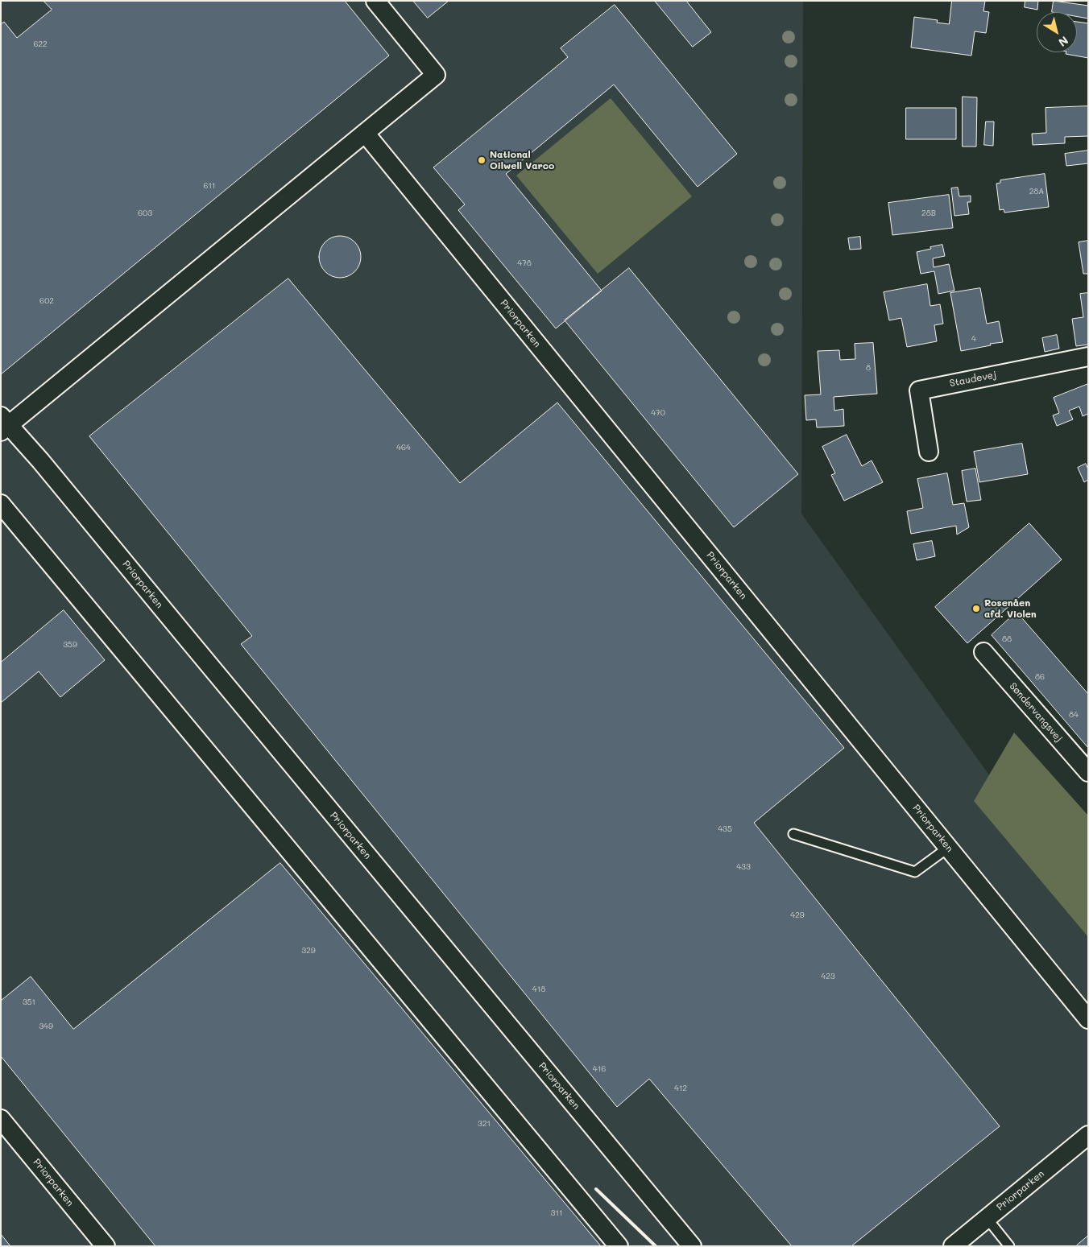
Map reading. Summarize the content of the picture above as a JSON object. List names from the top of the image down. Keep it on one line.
{"streets":{"street":["Priorparken","Staudevej","Søndervangsvej"]},"places":["National Oilwell Varco","Rosenåen afd. Violen"],"house_numbers":["622","611","28A","603","28B","478","602","4","8","470","464","88","359","86","84","435","433","429","329","423","418","351","349","416","412","321","311"],"north":"bottom right"}
